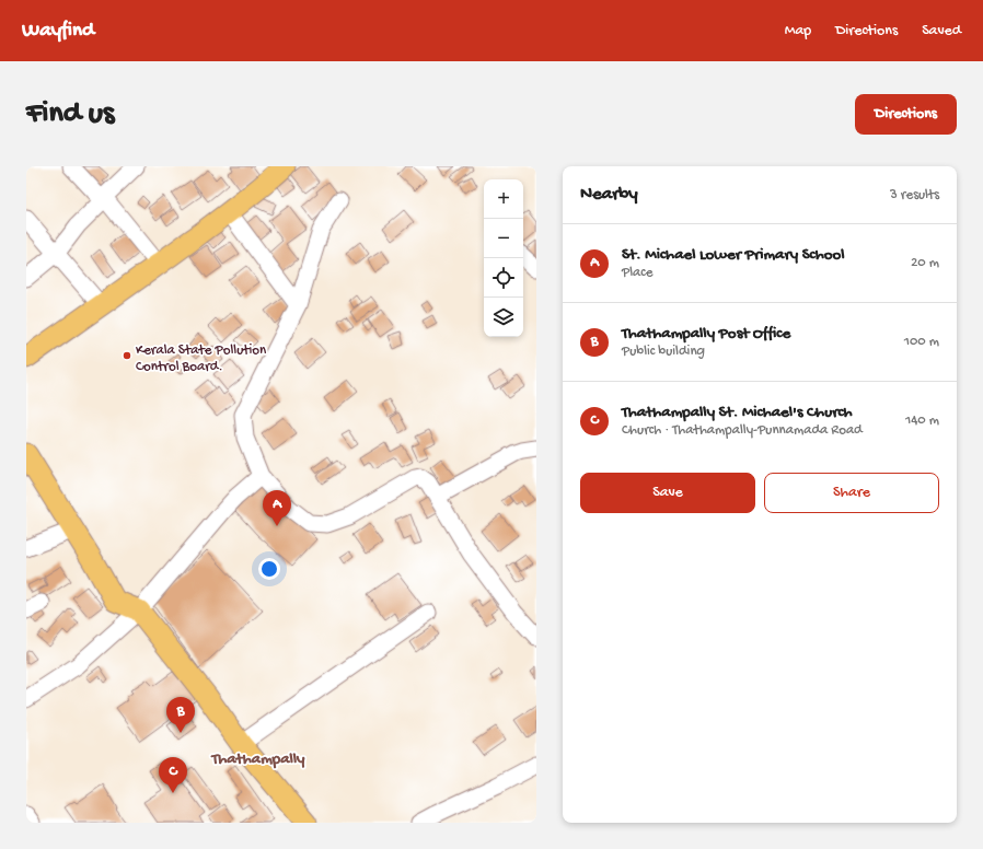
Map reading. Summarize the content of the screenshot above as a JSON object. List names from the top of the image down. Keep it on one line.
{"districts":["Thathampally"],"places":["Kerala State Pollution Control Board."],"page":{"header":"Wayfind","nav":["Map","Directions","Saved"],"buttons":["Directions",["Save","Share"]],"title":"Find us","heading":["Nearby","3 results"],"map_buttons":["+","−"],"list":[{"mark":"A","name":"St. Michael Lower Primary School","note":"Place","value":"20 m"},{"mark":"B","name":"Thathampally Post Office","note":"Public building","value":"100 m"},{"mark":"C","name":"Thathampally St. Michael's Church","note":"Church · Thathampally-Punnamada Road","value":"140 m"}],"pins":["A","B","C"]}}
